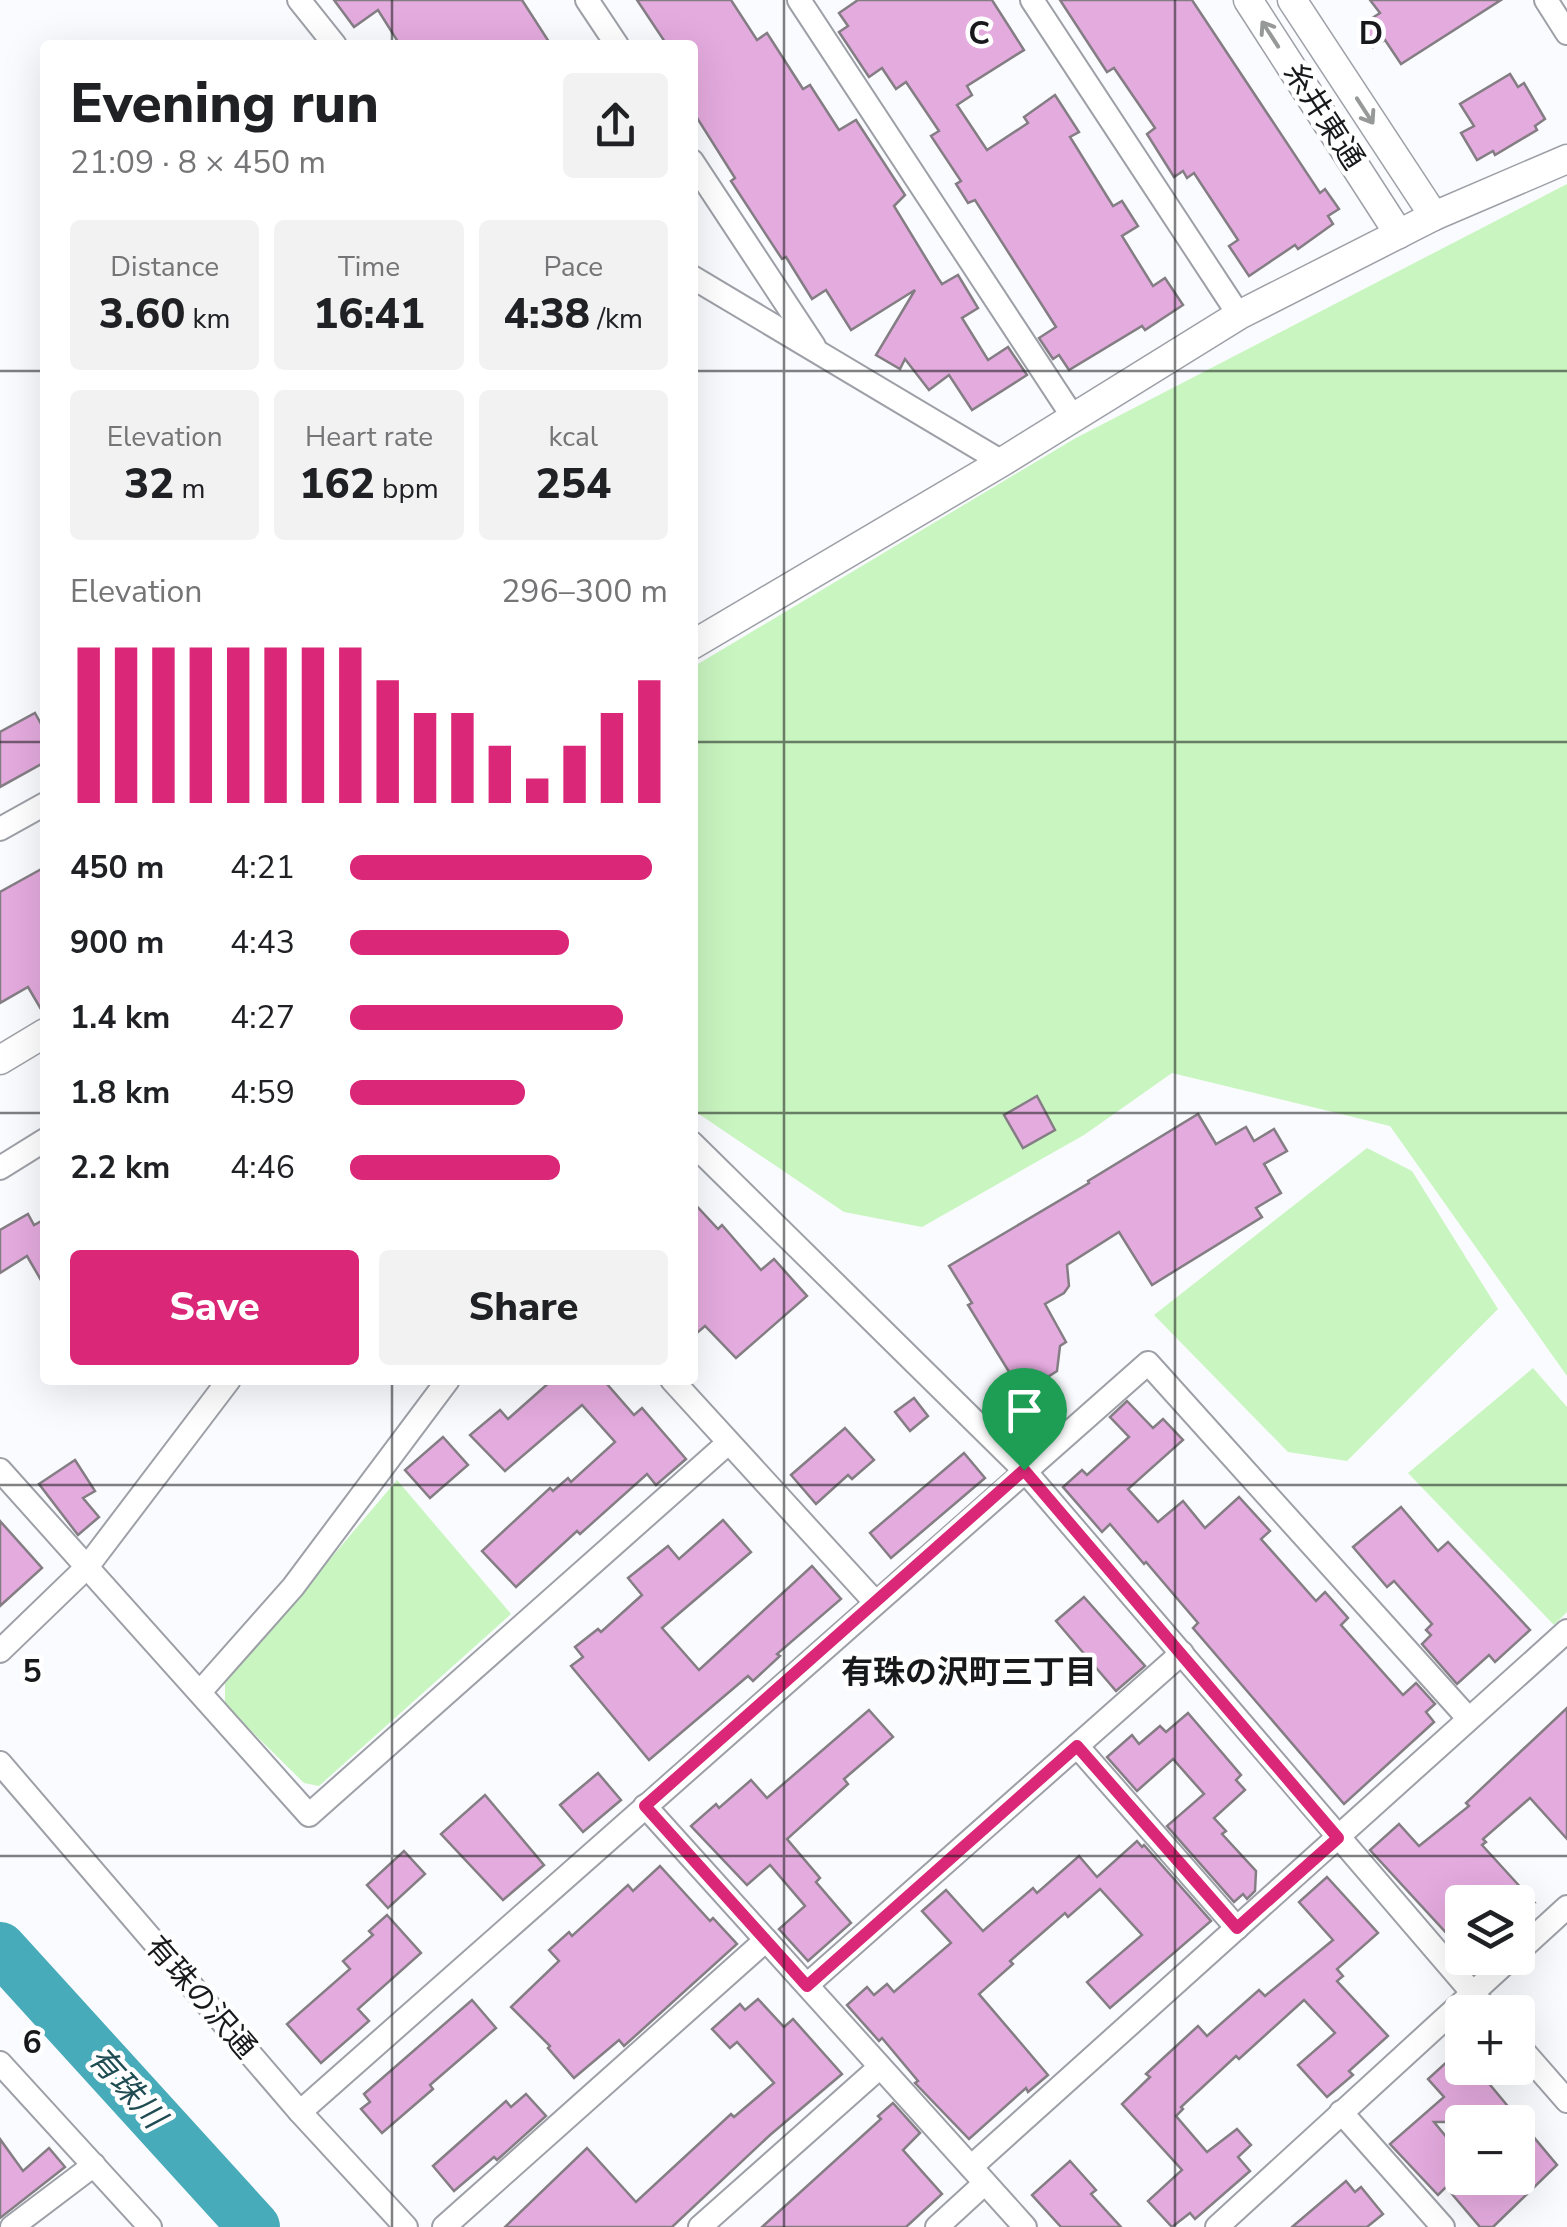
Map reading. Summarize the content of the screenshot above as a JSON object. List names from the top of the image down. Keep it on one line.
{"streets":{"street":["糸井東通","有珠の沢通"]},"districts":["有珠の沢町三丁目"],"water":["有珠川"],"page":{"heading":["Evening run","21:09 · 8 × 450 m"],"stats":[["Distance","3.60 km"],["Time","16:41"],["Pace","4:38 /km"],["Elevation","32 m"],["Heart rate","162 bpm"],["kcal","254"]],"chart":["Elevation","296–300 m"],"list":[{"name":"450 m","note":"4:21"},{"name":"900 m","note":"4:43"},{"name":"1.4 km","note":"4:27"},{"name":"1.8 km","note":"4:59"},{"name":"2.2 km","note":"4:46"}],"buttons":["Save","Share"],"map_buttons":["+","−"]},"grid":{"columns":["C","D"],"rows":["5","6"]}}
